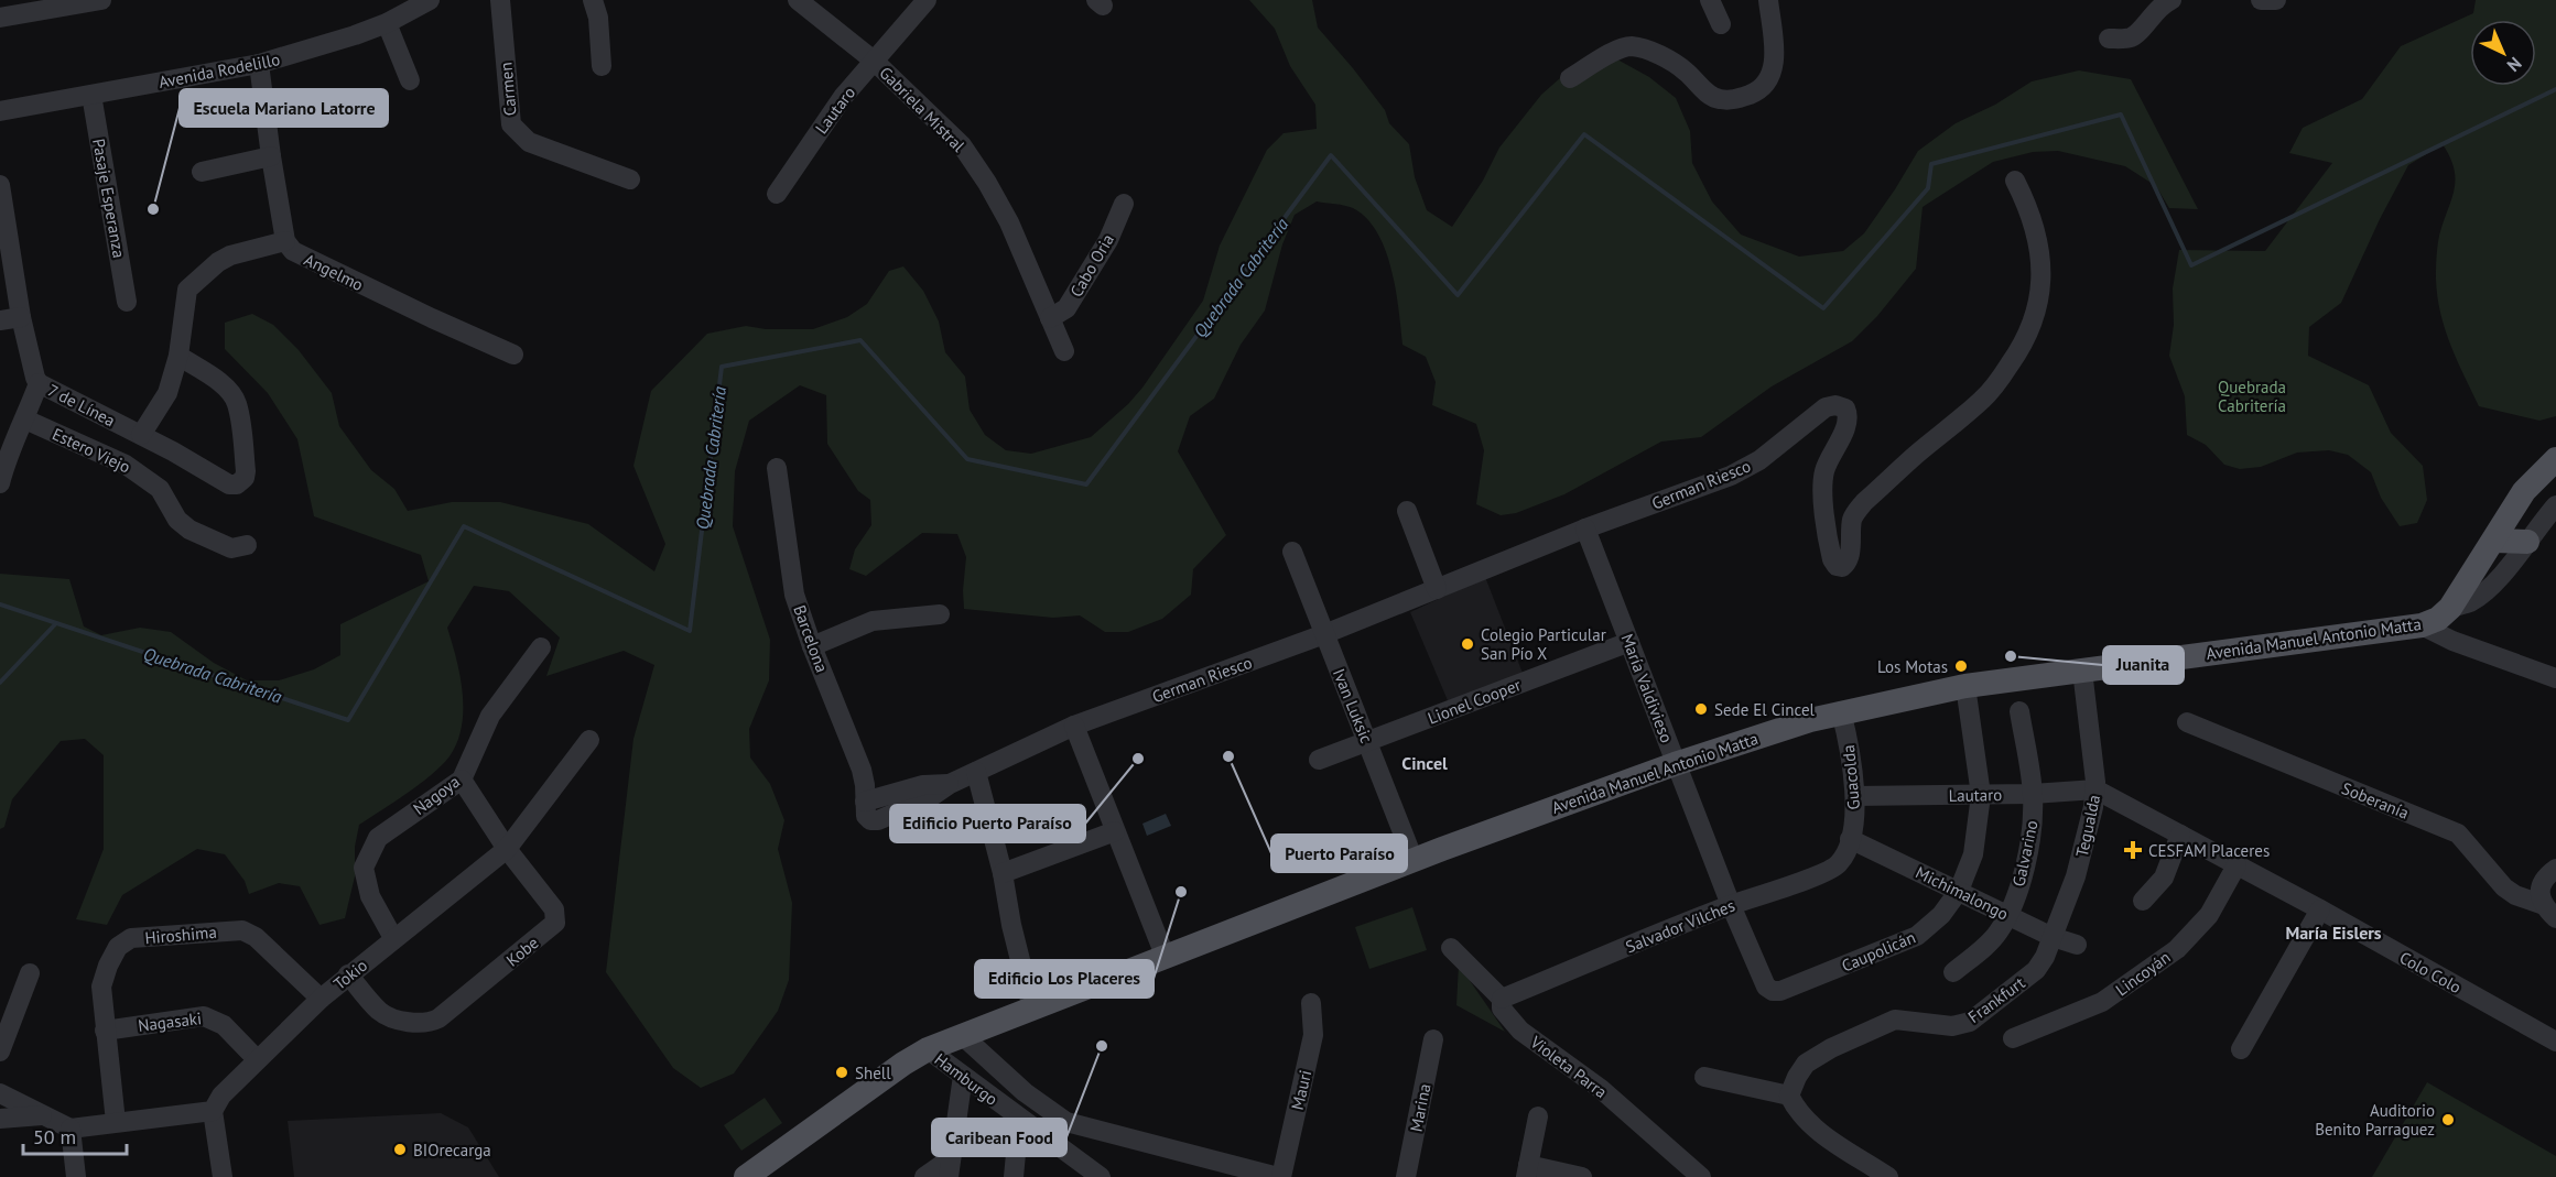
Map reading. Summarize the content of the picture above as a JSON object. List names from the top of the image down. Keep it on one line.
{"streets":{"main road":["Avenida Manuel Antonio Matta"],"street":["Avenida Rodelillo","Carmen","Gabriela Mistral","Lautaro","Pasaje Esperanza","Cabo Oria","Angelmo","7 de Línea","Estero Viejo","German Riesco","Barcelona","María Valdivieso","Lionel Cooper","Ivan Luksic","Guacolda","Nagoya","Soberanía","Tegualda","Galvarino","Michimalongo","Salvador Vilches","Hiroshima","Kobe","Caupolicán","Colo Colo","Lincoyán","Tokio","Frankfurt","Nagasaki","Violeta Parra","Hamburgo","Mauri","Marina"]},"crossings":[["Avenida Rodelillo","Pasaje Esperanza"],["Gabriela Mistral","Lautaro"],["Gabriela Mistral","Cabo Oria"],["Lautaro","Guacolda"],["Lautaro","Tegualda"],["Lautaro","Galvarino"],["Lautaro","Caupolicán"],["Lautaro","Colo Colo"],["German Riesco","Barcelona"],["German Riesco","María Valdivieso"],["German Riesco","Ivan Luksic"],["Avenida Manuel Antonio Matta","María Valdivieso"],["Avenida Manuel Antonio Matta","Ivan Luksic"],["Avenida Manuel Antonio Matta","Guacolda"],["Avenida Manuel Antonio Matta","Tegualda"],["Avenida Manuel Antonio Matta","Caupolicán"],["Avenida Manuel Antonio Matta","Hamburgo"],["María Valdivieso","Lionel Cooper"],["María Valdivieso","Salvador Vilches"],["María Valdivieso","Caupolicán"],["Lionel Cooper","Ivan Luksic"],["Guacolda","Michimalongo"],["Guacolda","Salvador Vilches"],["Nagoya","Kobe"],["Nagoya","Tokio"],["Tegualda","Michimalongo"],["Tegualda","Colo Colo"],["Tegualda","Frankfurt"],["Galvarino","Michimalongo"],["Michimalongo","Salvador Vilches"],["Michimalongo","Caupolicán"],["Michimalongo","Frankfurt"],["Salvador Vilches","Violeta Parra"],["Hiroshima","Tokio"],["Hiroshima","Nagasaki"],["Kobe","Tokio"],["Colo Colo","Lincoyán"],["Tokio","Nagasaki"]],"districts":["Cincel","María Eislers"],"water":["Quebrada Cabritería"],"parks":["Quebrada Cabritería"],"places":{"other":["Escuela Mariano Latorre","Colegio Particular San Pío X","Juanita","Los Motas","Sede El Cincel","Puerto Paraíso","Edificio Puerto Paraíso","Edificio Los Placeres","Caribean Food","Shell","Auditorio Benito Parraguez","BIOrecarga"],"health":["CESFAM Placeres"]},"scale_bar":"50 m","north":"bottom right"}
